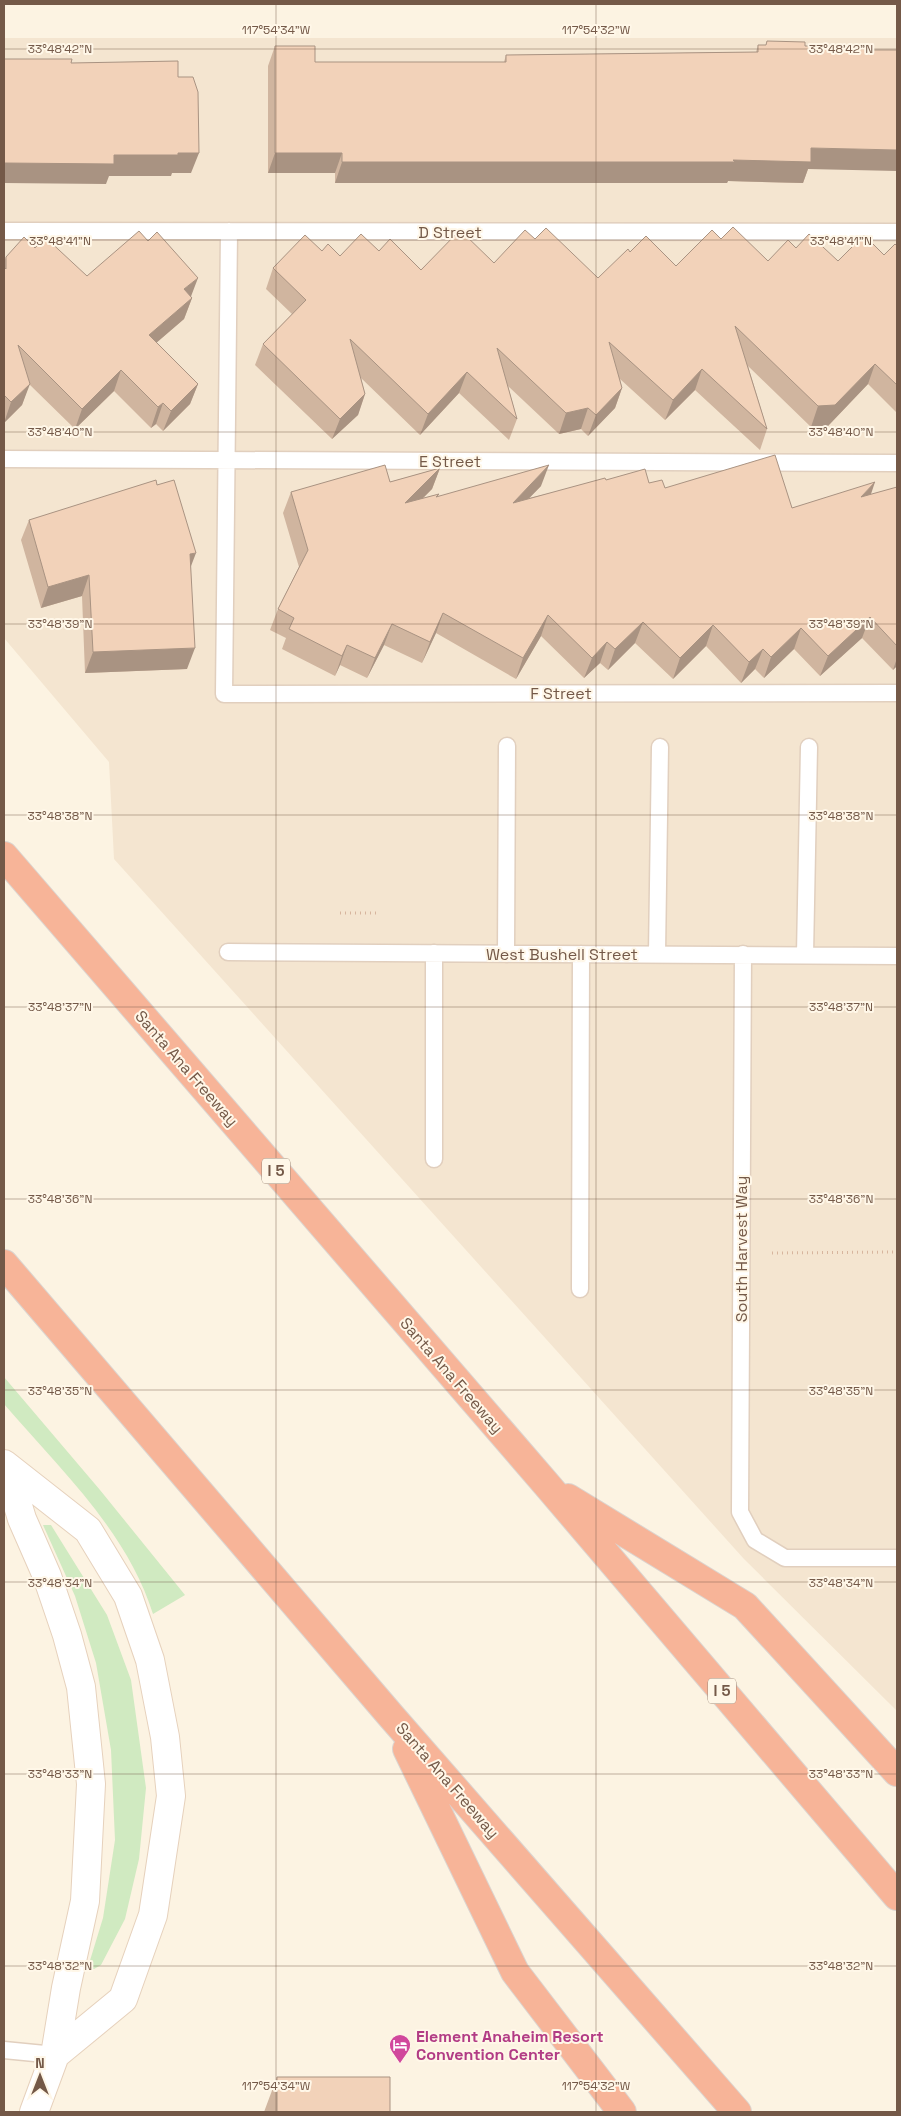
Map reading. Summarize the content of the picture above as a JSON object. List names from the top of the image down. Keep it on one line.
{"streets":{"highway":["Santa Ana Freeway","I 5"],"lane":["D Street","E Street","F Street","West Bushell Street","South Harvest Way"]},"crossings":[["E Street","F Street"],["West Bushell Street","South Harvest Way"]],"places":{"hotel":["Element Anaheim Resort Convention Center"]},"north":"top","coordinates":["117°54'34\"W","117°54'32\"W","33°48'42\"N","33°48'41\"N","33°48'40\"N","33°48'39\"N","33°48'38\"N","33°48'37\"N","33°48'36\"N","33°48'35\"N","33°48'34\"N","33°48'33\"N","33°48'32\"N"]}
